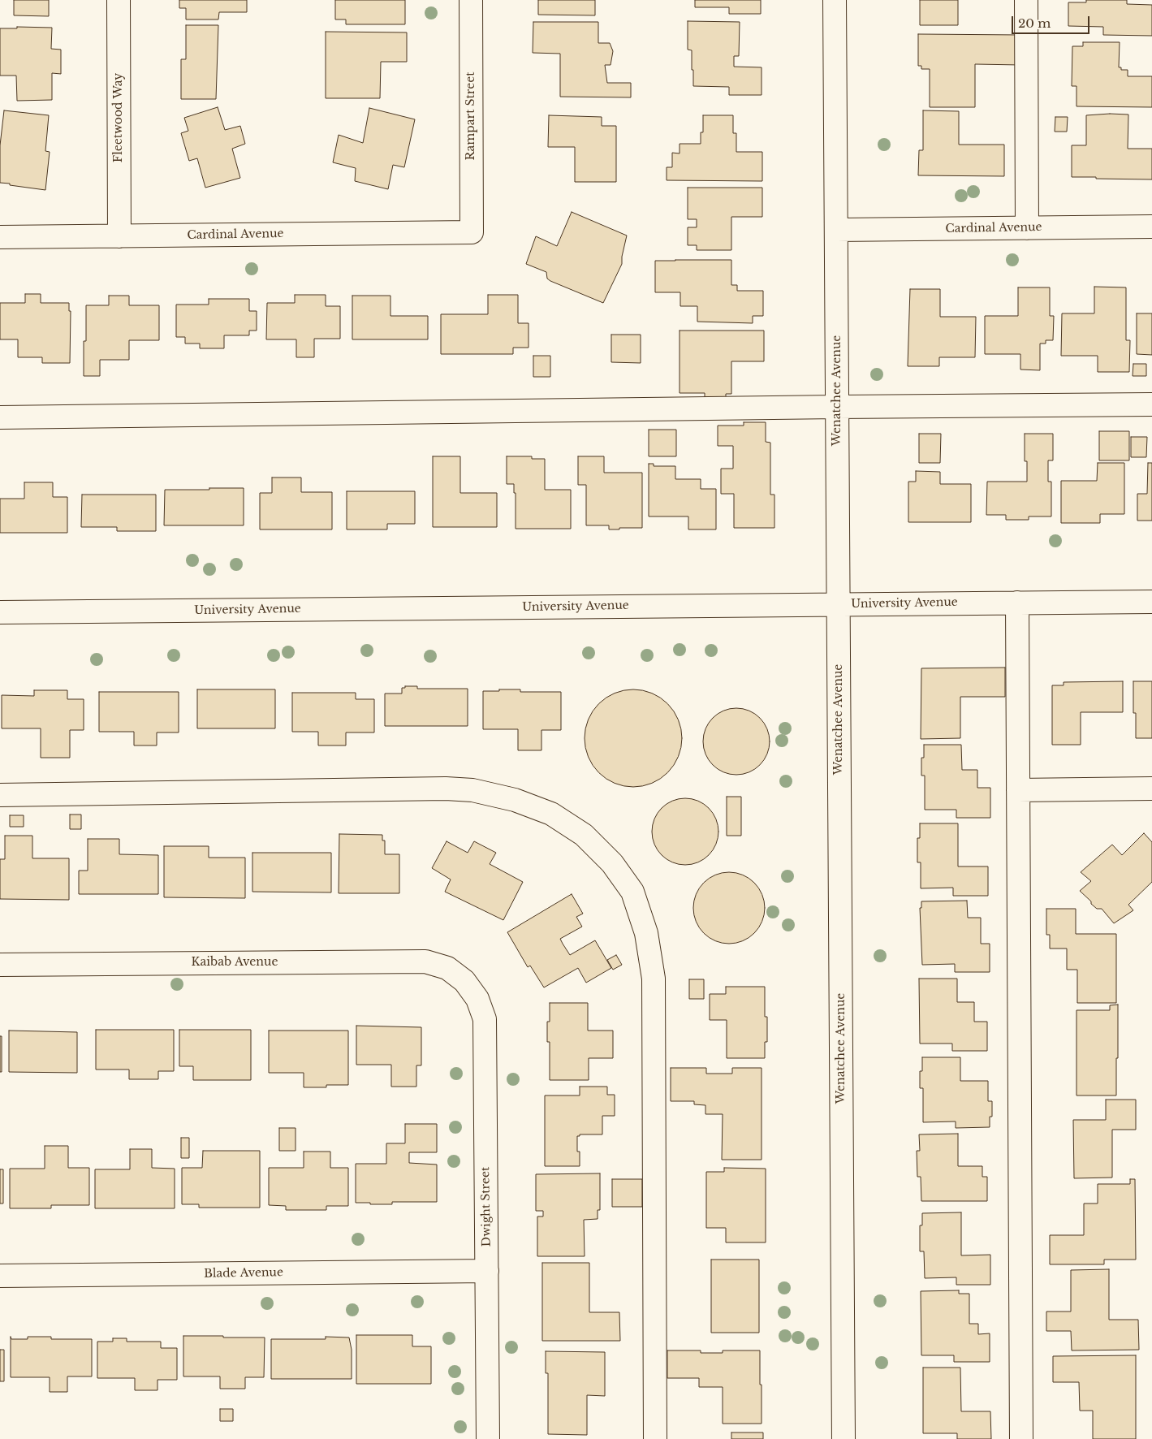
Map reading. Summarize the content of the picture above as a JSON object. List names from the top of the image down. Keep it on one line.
{"streets":{"street":["Rampart Street","Fleetwood Way","Cardinal Avenue","Wenatchee Avenue","University Avenue","Kaibab Avenue","Dwight Street","Blade Avenue"]},"crossings":[["Rampart Street","Cardinal Avenue"],["Fleetwood Way","Cardinal Avenue"],["Cardinal Avenue","Wenatchee Avenue"],["Wenatchee Avenue","University Avenue"],["Kaibab Avenue","Dwight Street"],["Dwight Street","Blade Avenue"]],"scale_bar":"20 m"}
